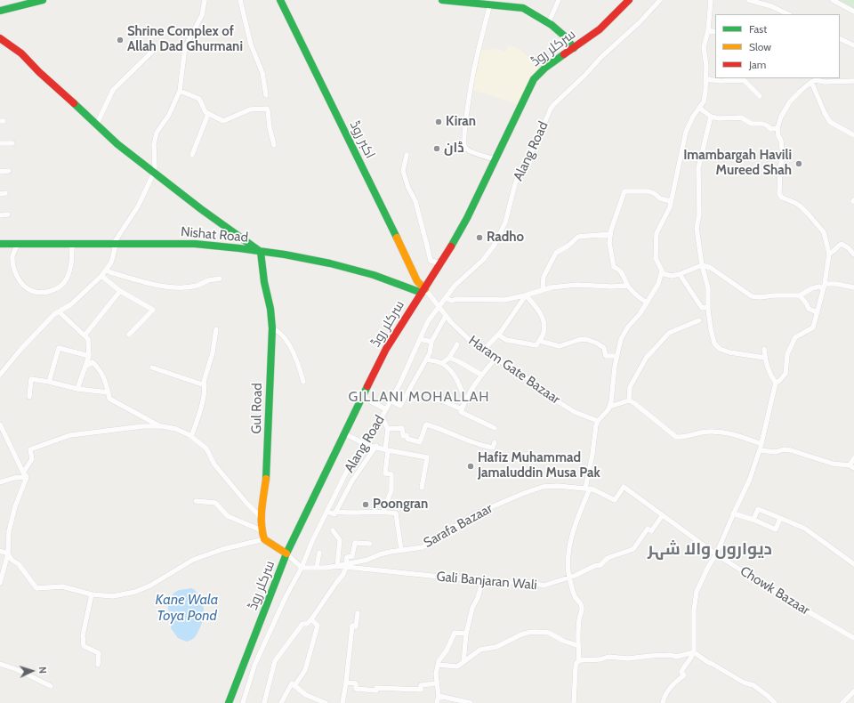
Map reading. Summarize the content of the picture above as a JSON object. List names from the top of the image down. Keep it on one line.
{"streets":{"street":["سرکلر روڈ","اکبر روڈ","Alang Road","Nishat Road","Haram Gate Bazaar","Gul Road","Sarafa Bazaar","Gali Banjaran Wali","Chowk Bazaar"]},"crossings":[["سرکلر روڈ","اکبر روڈ"],["سرکلر روڈ","Nishat Road"],["سرکلر روڈ","Haram Gate Bazaar"],["اکبر روڈ","Nishat Road"],["اکبر روڈ","Haram Gate Bazaar"],["Alang Road","Haram Gate Bazaar"],["Alang Road","Sarafa Bazaar"],["Nishat Road","Haram Gate Bazaar"],["Nishat Road","Gul Road"],["Sarafa Bazaar","Gali Banjaran Wali"],["Sarafa Bazaar","Chowk Bazaar"],["Gali Banjaran Wali","Chowk Bazaar"]],"districts":["GILLANI MOHALLAH","دیواروں والا شہر"],"water":["Kane Wala Toya Pond"],"places":["Shrine Complex of Allah Dad Ghurmani","Kiran","ڈان","Imambargah Havili Mureed Shah","Radho","Hafiz Muhammad Jamaluddin Musa Pak","Poongran"],"legend":["Fast","Slow","Jam"],"north":"right"}
